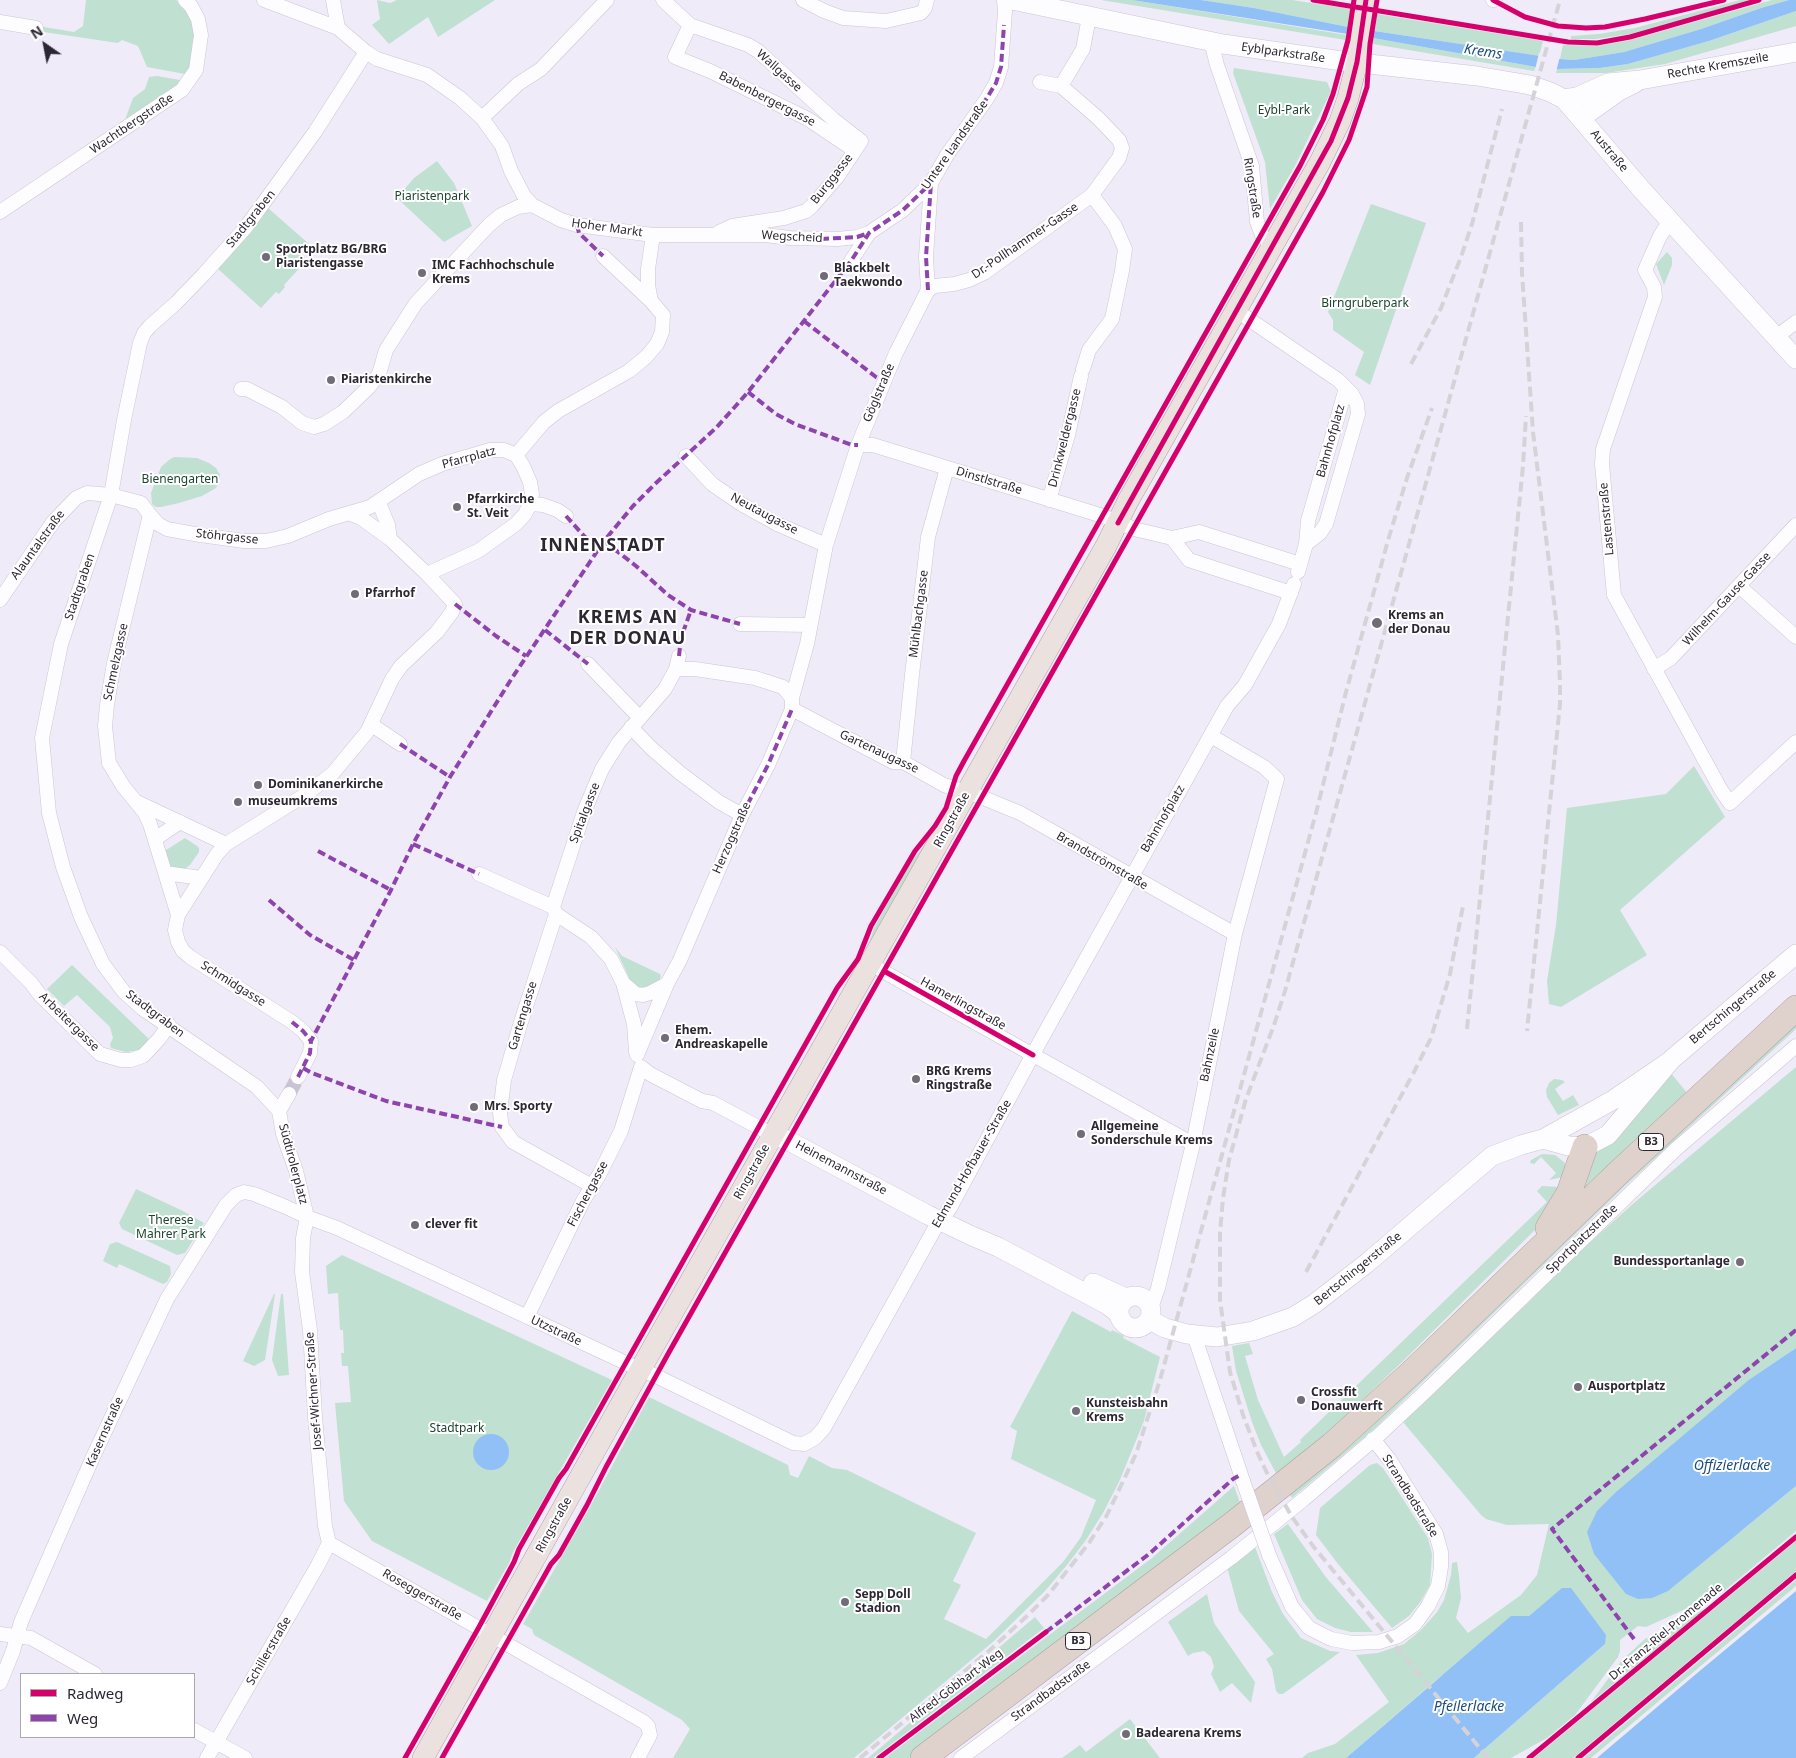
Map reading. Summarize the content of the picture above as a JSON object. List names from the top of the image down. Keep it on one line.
{"streets":{"highway":["B3"],"main road":["Ringstraße"],"street":["Eyblparkstraße","Rechte Kremszeile","Wallgasse","Babenbergergasse","Wachtbergstraße","Untere Landstraße","Austraße","Burggasse","Stadtgraben","Hoher Markt","Wegscheid","Dr.-Pollhammer-Gasse","Göglstraße","Drinkweldergasse","Bahnhofplatz","Pfarrplatz","Dinstlstraße","Neutaugasse","Lastenstraße","Stöhrgasse","Alauntalstraße","Wilhelm-Gause-Gasse","Mühlbachgasse","Schmelzgasse","Gartenaugasse","Spitalgasse","Herzogstraße","Brandströmstraße","Schmidgasse","Hamerlingstraße","Bertschingerstraße","Gartengasse","Arbeitergasse","Bahnzeile","Südtirolerplatz","Edmund-Hofbauer-Straße","Heinemannstraße","Fischergasse","Sportplatzstraße","Utzstraße","Josef-Wichner-Straße","Kasernstraße","Strandbadstraße","Roseggerstraße","Schillerstraße"],"cycle path":["Dr.-Franz-Riel-Promenade","Alfred-Göbhart-Weg"]},"crossings":[["Eyblparkstraße","Austraße"],["Eyblparkstraße","Ringstraße"],["Rechte Kremszeile","Austraße"],["Wallgasse","Babenbergergasse"],["Wallgasse","Burggasse"],["Babenbergergasse","Burggasse"],["Untere Landstraße","Wegscheid"],["Austraße","Lastenstraße"],["Burggasse","Hoher Markt"],["Burggasse","Wegscheid"],["Ringstraße","Bahnhofplatz"],["Ringstraße","Dinstlstraße"],["Ringstraße","Gartenaugasse"],["Ringstraße","Brandströmstraße"],["Ringstraße","Hamerlingstraße"],["Ringstraße","Heinemannstraße"],["Ringstraße","Utzstraße"],["Ringstraße","Roseggerstraße"],["Stadtgraben","Stöhrgasse"],["Stadtgraben","Alauntalstraße"],["Stadtgraben","Arbeitergasse"],["Stadtgraben","Südtirolerplatz"],["Hoher Markt","Wegscheid"],["Dr.-Pollhammer-Gasse","Göglstraße"],["Dr.-Pollhammer-Gasse","Drinkweldergasse"],["Göglstraße","Dinstlstraße"],["Göglstraße","Neutaugasse"],["Göglstraße","Herzogstraße"],["Drinkweldergasse","Dinstlstraße"],["Bahnhofplatz","Brandströmstraße"],["Bahnhofplatz","Bahnzeile"],["Bahnhofplatz","Edmund-Hofbauer-Straße"],["Pfarrplatz","Stöhrgasse"],["Dinstlstraße","Mühlbachgasse"],["Lastenstraße","Wilhelm-Gause-Gasse"],["Stöhrgasse","Alauntalstraße"],["Stöhrgasse","Schmelzgasse"],["Mühlbachgasse","Gartenaugasse"],["Gartenaugasse","Spitalgasse"],["Gartenaugasse","Herzogstraße"],["Gartenaugasse","Brandströmstraße"],["Spitalgasse","Gartengasse"],["Herzogstraße","Fischergasse"],["Brandströmstraße","Bahnzeile"],["Brandströmstraße","Edmund-Hofbauer-Straße"],["Hamerlingstraße","Bahnzeile"],["Hamerlingstraße","Edmund-Hofbauer-Straße"],["Bertschingerstraße","Bahnzeile"],["Bertschingerstraße","Heinemannstraße"],["Bertschingerstraße","Strandbadstraße"],["Gartengasse","Fischergasse"],["Bahnzeile","Heinemannstraße"],["Südtirolerplatz","Utzstraße"],["Südtirolerplatz","Josef-Wichner-Straße"],["Südtirolerplatz","Kasernstraße"],["Edmund-Hofbauer-Straße","Heinemannstraße"],["Edmund-Hofbauer-Straße","Utzstraße"],["Heinemannstraße","Fischergasse"],["Fischergasse","Utzstraße"],["Sportplatzstraße","Strandbadstraße"],["Josef-Wichner-Straße","Roseggerstraße"],["Josef-Wichner-Straße","Schillerstraße"],["Roseggerstraße","Schillerstraße"]],"districts":["INNENSTADT","KREMS AN DER DONAU"],"water":["Krems","Offizierlacke","Pfeilerlacke"],"parks":["Eybl-Park","Piaristenpark","Birngruberpark","Bienengarten","Therese Mahrer Park","Stadtpark"],"places":["Sportplatz BG/BRG Piaristengasse","IMC Fachhochschule Krems","Blackbelt Taekwondo","Piaristenkirche","Pfarrkirche St. Veit","Pfarrhof","Krems an der Donau","Dominikanerkirche","museumkrems","Ehem. Andreaskapelle","BRG Krems Ringstraße","Mrs. Sporty","Allgemeine Sonderschule Krems","clever fit","Bundessportanlage","Ausportplatz","Crossfit Donauwerft","Kunsteisbahn Krems","Sepp Doll Stadion","Badearena Krems"],"legend":["Radweg","Weg"],"north":"top left"}
